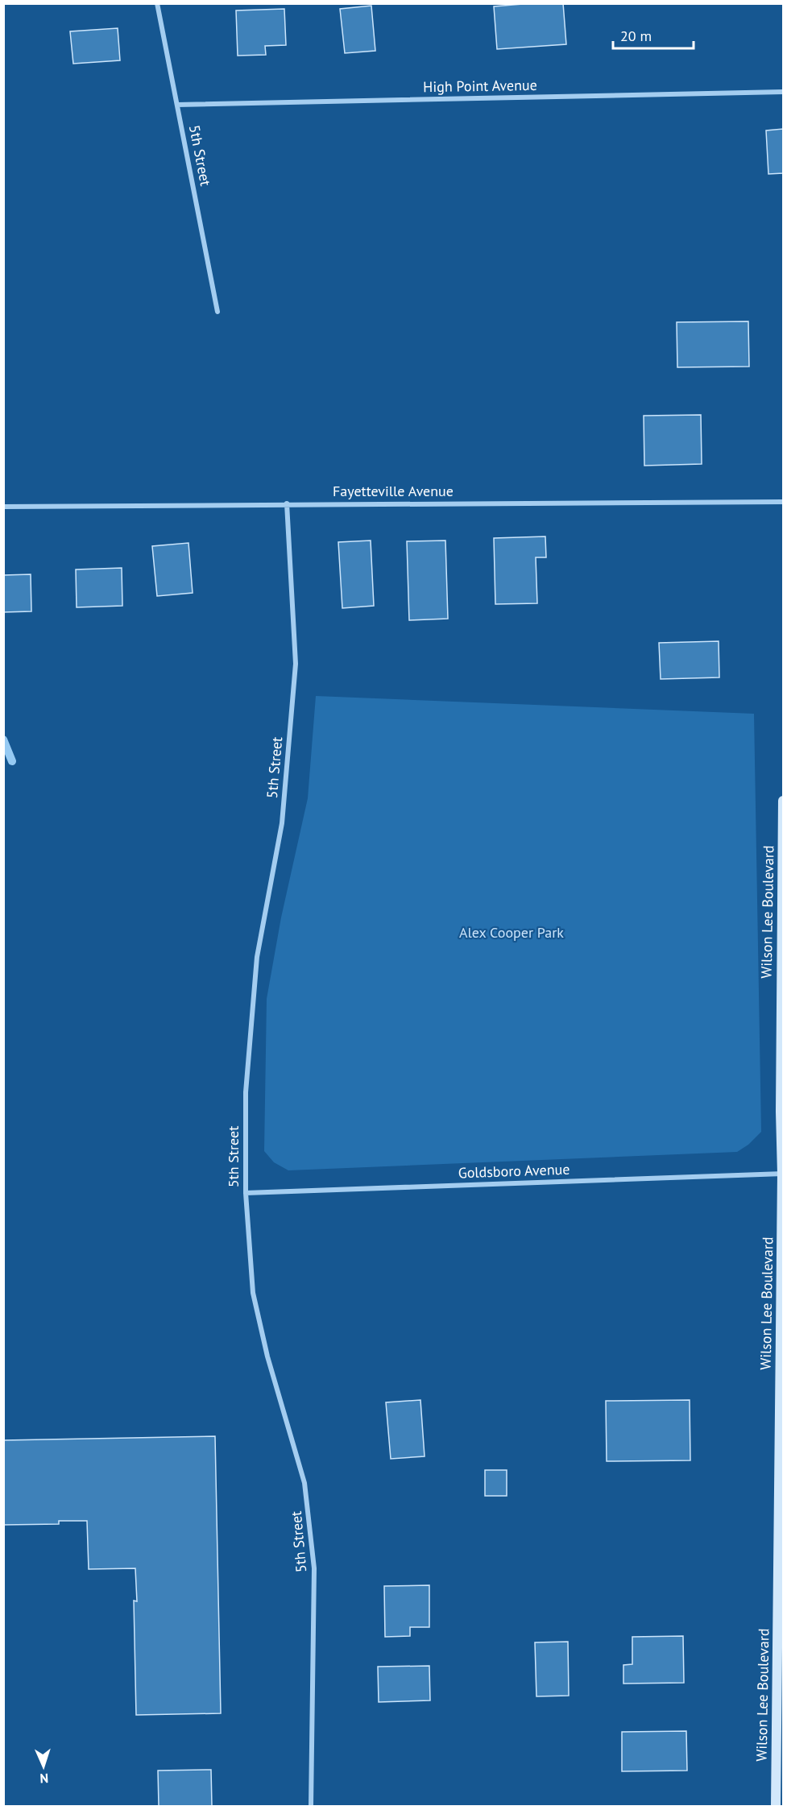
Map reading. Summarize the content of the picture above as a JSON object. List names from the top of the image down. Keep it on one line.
{"streets":{"street":["High Point Avenue","5th Street","Fayetteville Avenue","Wilson Lee Boulevard","Goldsboro Avenue"]},"crossings":[["High Point Avenue","5th Street"],["5th Street","Fayetteville Avenue"],["5th Street","Goldsboro Avenue"],["Wilson Lee Boulevard","Goldsboro Avenue"]],"parks":["Alex Cooper Park"],"scale_bar":"20 m","north":"bottom"}
